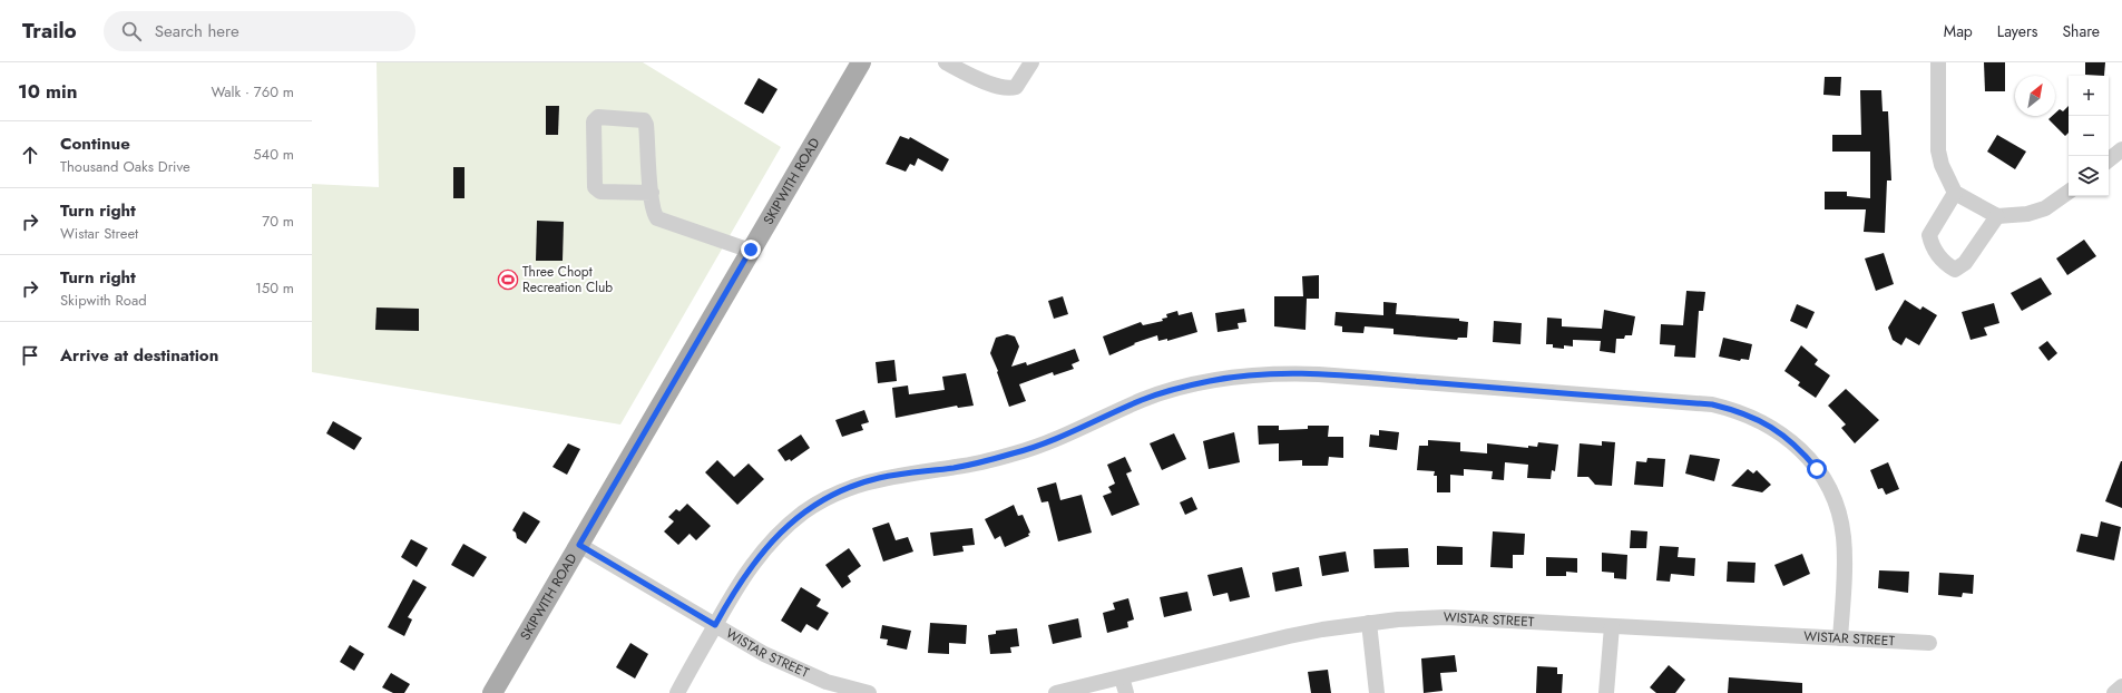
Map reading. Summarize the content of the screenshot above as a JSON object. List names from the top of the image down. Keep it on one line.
{"streets":{"main road":["SKIPWITH ROAD"],"street":["WISTAR STREET"]},"crossings":[["SKIPWITH ROAD","WISTAR STREET"]],"places":{"sports":["Three Chopt Recreation Club"]},"north":"top right","page":{"header":"Trailo","search":"Search here","nav":["Map","Layers","Share"],"heading":["10 min","Walk · 760 m"],"map_buttons":["+","−"],"list":[["Continue","Thousand Oaks Drive","540 m"],["Turn right","Wistar Street","70 m"],["Turn right","Skipwith Road","150 m"],"Arrive at destination"]}}
